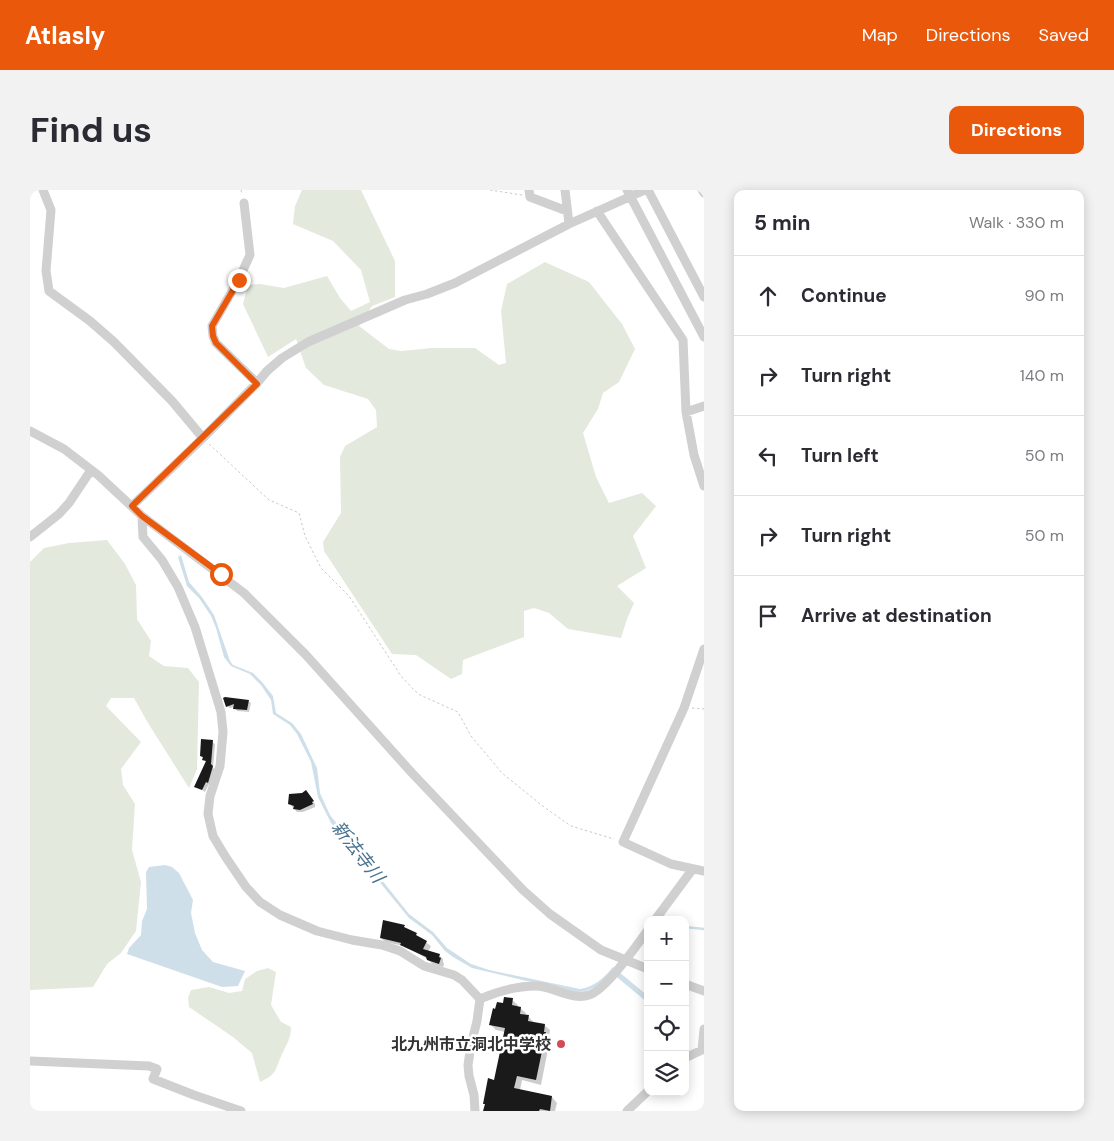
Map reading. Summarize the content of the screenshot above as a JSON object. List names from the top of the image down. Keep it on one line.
{"water":["新法寺川"],"places":["北九州市立洞北中学校"],"page":{"header":"Atlasly","nav":["Map","Directions","Saved"],"buttons":"Directions","title":"Find us","heading":["5 min","Walk · 330 m"],"list":[["Continue","90 m"],["Turn right","140 m"],["Turn left","50 m"],["Turn right","50 m"],"Arrive at destination"],"map_buttons":["+","−"]}}
